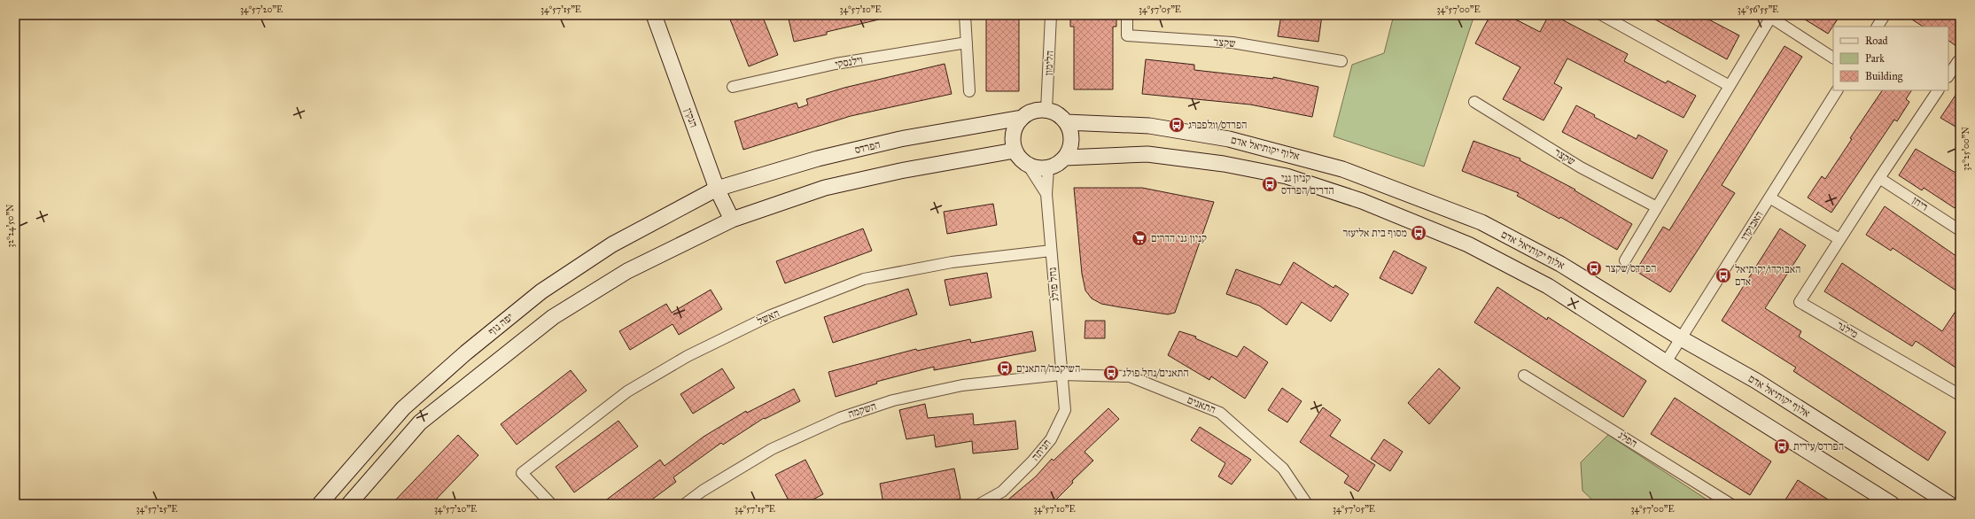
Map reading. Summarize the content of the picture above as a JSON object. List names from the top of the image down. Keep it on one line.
{"streets":{"street":["שקצר","וילנסקי","הלימון","הנקין","הפרדס","אלוף יקותיאל אדם","ריחן","האבוקדו","נחל פולג","האשל","יפה נוף","מילנר","התאנים","השקמה","הפלג","חניתה"]},"crossings":[["הלימון","הפרדס"],["הלימון","אלוף יקותיאל אדם"],["הלימון","נחל פולג"],["הנקין","הפרדס"],["הנקין","יפה נוף"],["הפרדס","אלוף יקותיאל אדם"],["הפרדס","נחל פולג"],["הפרדס","יפה נוף"],["אלוף יקותיאל אדם","האבוקדו"],["אלוף יקותיאל אדם","נחל פולג"],["ריחן","מילנר"],["נחל פולג","האשל"],["נחל פולג","התאנים"],["נחל פולג","השקמה"],["נחל פולג","חניתה"],["התאנים","השקמה"],["התאנים","חניתה"],["השקמה","חניתה"]],"places":{"bus stop":["הפרדס/וולפברג","קניון גני הדרים/הפרדס","מסוף בית אליעזר","הפרדס/שקצר","האבוקדו/יקותיאל אדם","השיקמה/התאנים","התאנים/נחל פולג","הפרדס/עירית"],"supermarket":["קניון גני הדרים"]},"legend":["Road","Park","Building"],"coordinates":["34°57'20\"E","34°57'15\"E","34°57'10\"E","34°57'05\"E","34°57'00\"E","34°56'55\"E","32°25'00\"N","32°24'50\"N","34°57'25\"E"]}
